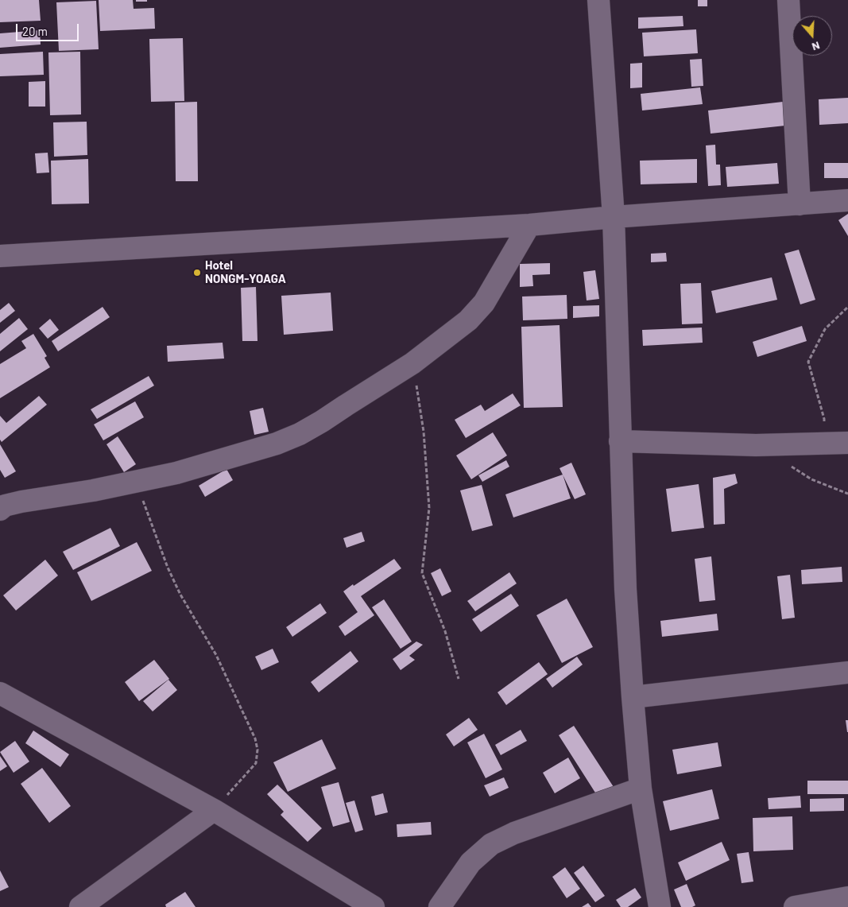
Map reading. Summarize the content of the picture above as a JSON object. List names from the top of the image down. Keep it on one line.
{"places":["Hotel NONGM-YOAGA"],"scale_bar":"20 m","north":"bottom"}
